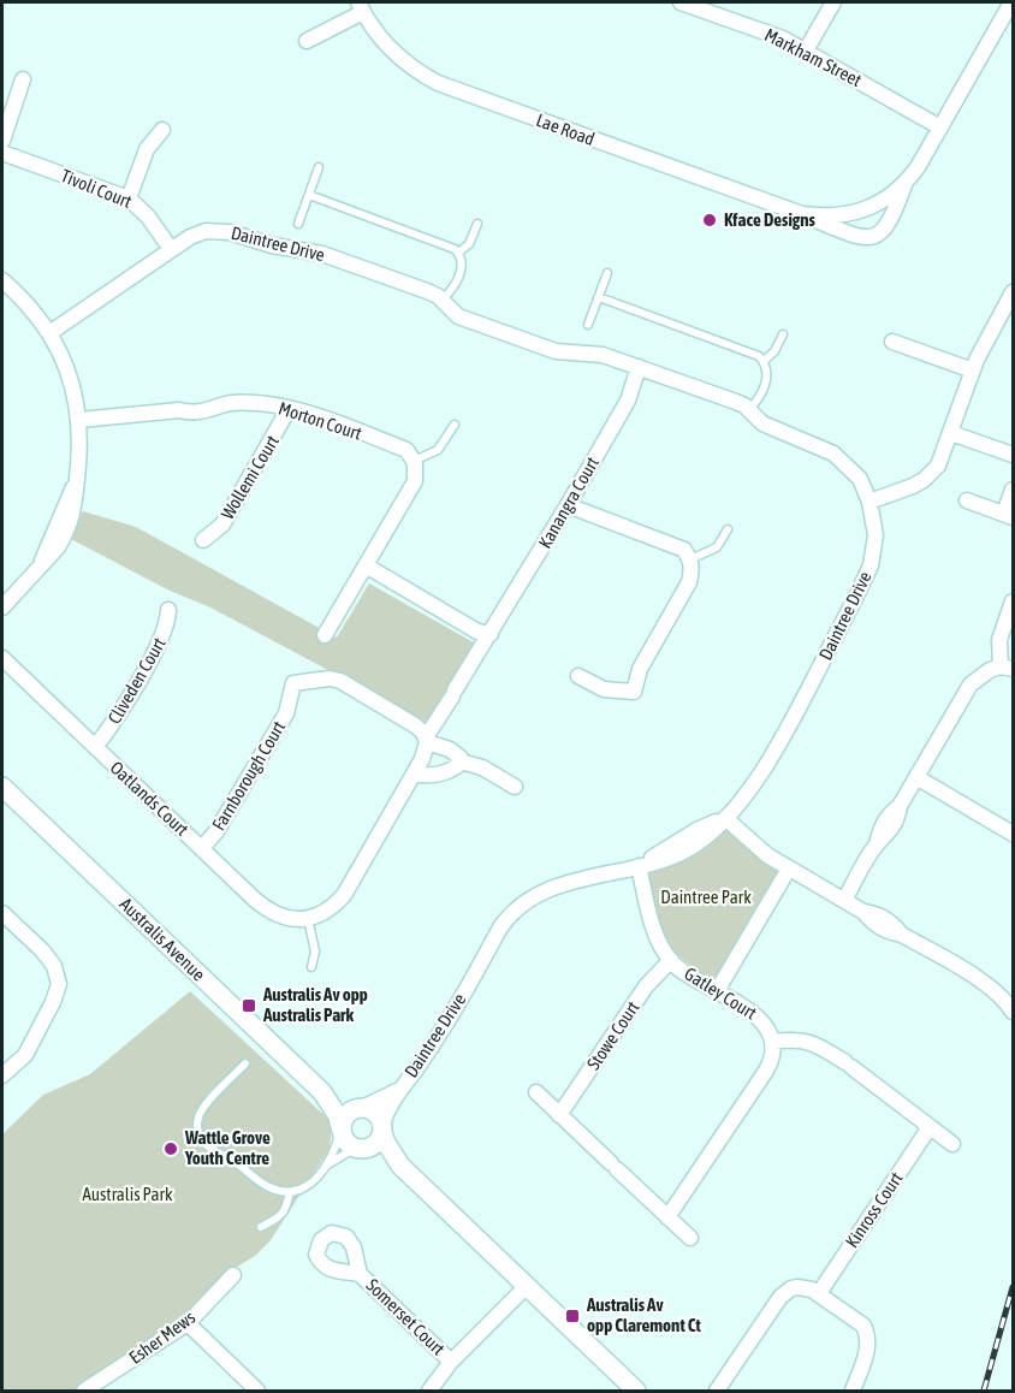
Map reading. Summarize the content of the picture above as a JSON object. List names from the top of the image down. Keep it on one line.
{"streets":{"street":["Markham Street","Lae Road","Tivoli Court","Daintree Drive","Morton Court","Wollemi Court","Kanangra Court","Cliveden Court","Farnborough Court","Oatlands Court","Australis Avenue","Gatley Court","Stowe Court","Kinross Court","Somerset Court","Esher Mews"]},"crossings":[["Markham Street","Lae Road"],["Tivoli Court","Daintree Drive"],["Daintree Drive","Kanangra Court"],["Daintree Drive","Australis Avenue"],["Daintree Drive","Gatley Court"],["Morton Court","Wollemi Court"],["Kanangra Court","Farnborough Court"],["Cliveden Court","Oatlands Court"],["Farnborough Court","Oatlands Court"],["Gatley Court","Stowe Court"]],"parks":["Daintree Park","Australis Park"],"places":{"other":["Kface Designs","Wattle Grove Youth Centre"],"transit":["Australis Av opp Australis Park","Australis Av opp Claremont Ct"]}}
